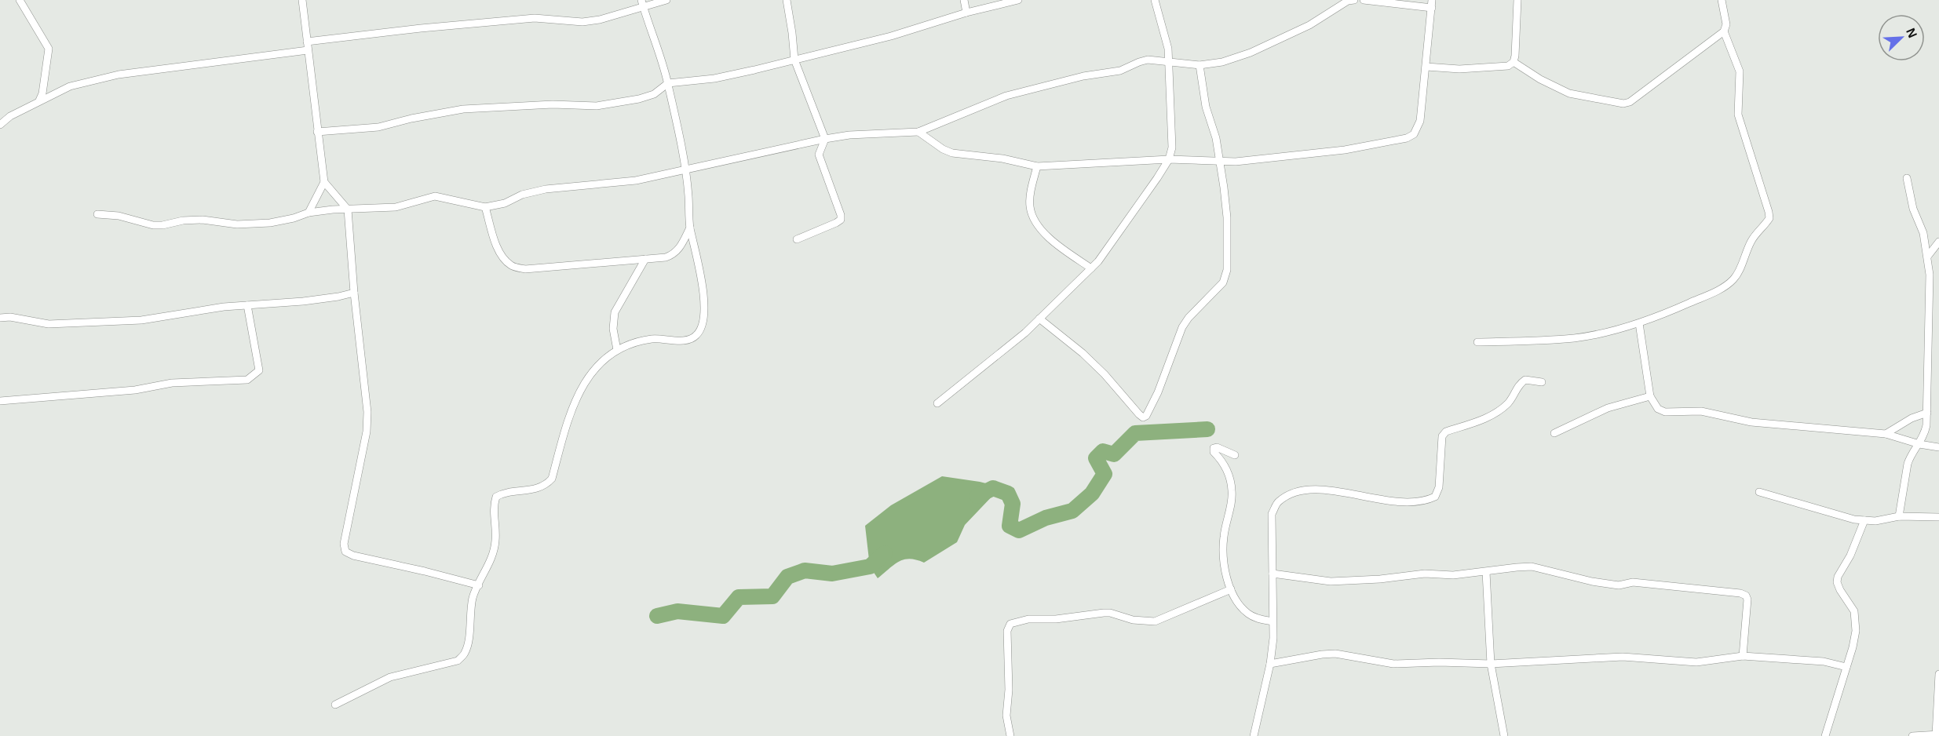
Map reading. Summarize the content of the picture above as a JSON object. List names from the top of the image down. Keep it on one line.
{"north":"top right"}
